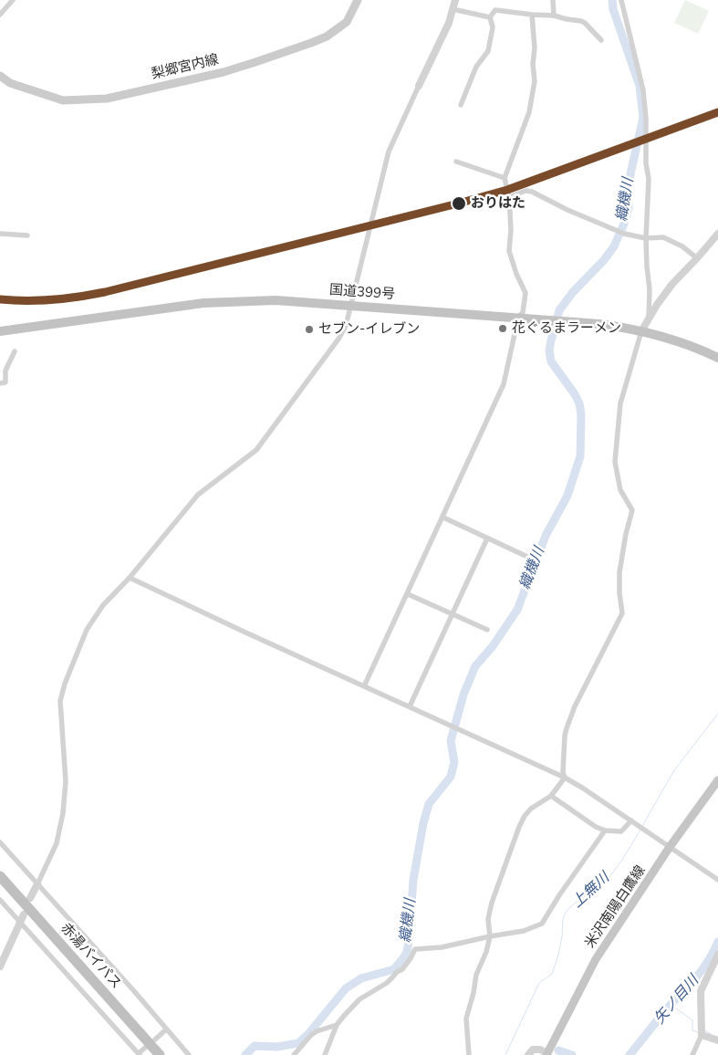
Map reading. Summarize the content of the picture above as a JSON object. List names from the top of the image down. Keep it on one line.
{"streets":{"highway":["国道399号","赤湯バイパス"],"main road":["梨郷宮内線","米沢南陽白鷹線"]},"water":["織機川","上無川","矢ノ目川"],"places":["おりはた","花ぐるまラーメン","セブン-イレブン"]}
